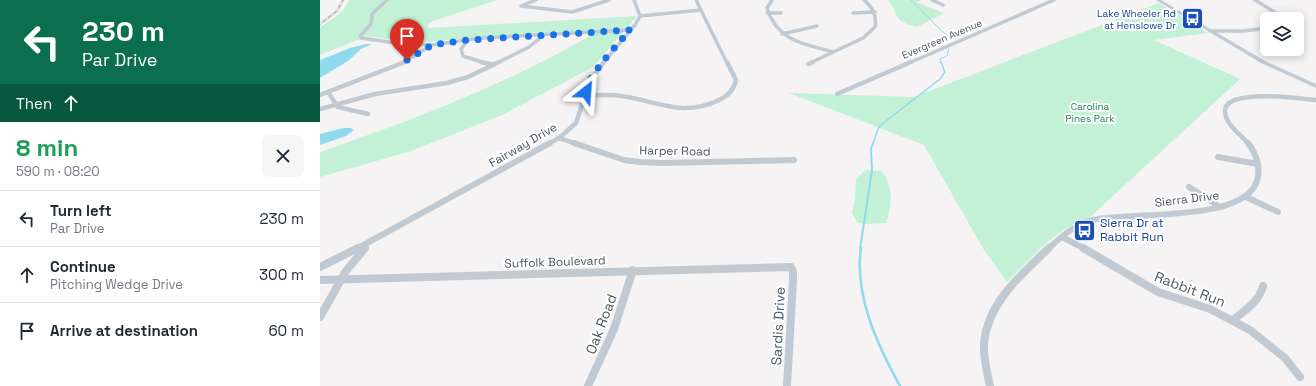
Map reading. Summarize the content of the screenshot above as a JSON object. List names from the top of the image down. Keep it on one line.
{"streets":{"street":["Evergreen Avenue","Fairway Drive","Harper Road","Sierra Drive","Suffolk Boulevard","Rabbit Run","Oak Road","Sardis Drive"]},"crossings":[["Fairway Drive","Harper Road"],["Fairway Drive","Suffolk Boulevard"],["Sierra Drive","Rabbit Run"],["Suffolk Boulevard","Oak Road"],["Suffolk Boulevard","Sardis Drive"]],"parks":["Carolina Pines Park"],"places":{"bus stop":["Lake Wheeler Rd at Henslowe Dr","Sierra Dr at Rabbit Run"]},"page":{"turn":["230 m","Par Drive"],"then":"Then","heading":["8 min","590 m · 08:20"],"list":[{"name":"Turn left","note":"Par Drive","value":"230 m"},{"name":"Continue","note":"Pitching Wedge Drive","value":"300 m"},{"name":"Arrive at destination","value":"60 m"}]}}
